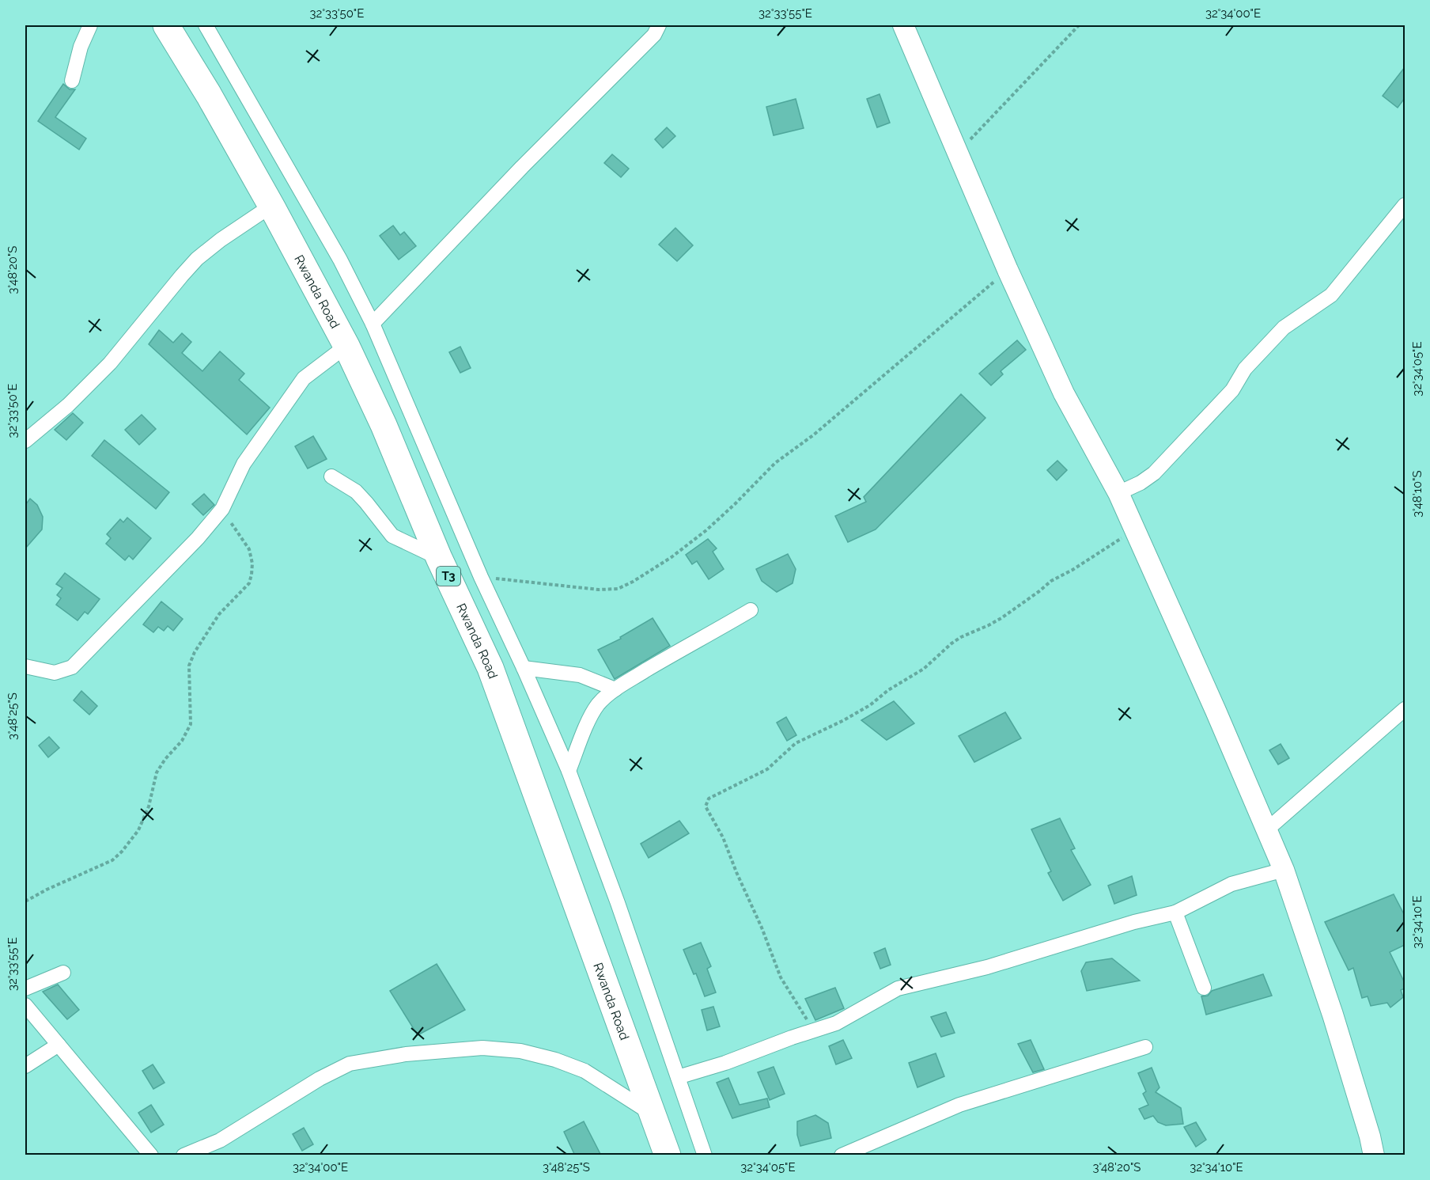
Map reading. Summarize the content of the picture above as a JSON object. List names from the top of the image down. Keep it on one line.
{"streets":{"highway":["Rwanda Road","T3"]},"coordinates":["32°33'50\"E","32°33'55\"E","32°34'00\"E","3°48'20\"S","32°34'05\"E","3°48'10\"S","3°48'25\"S","32°34'10\"E"]}
